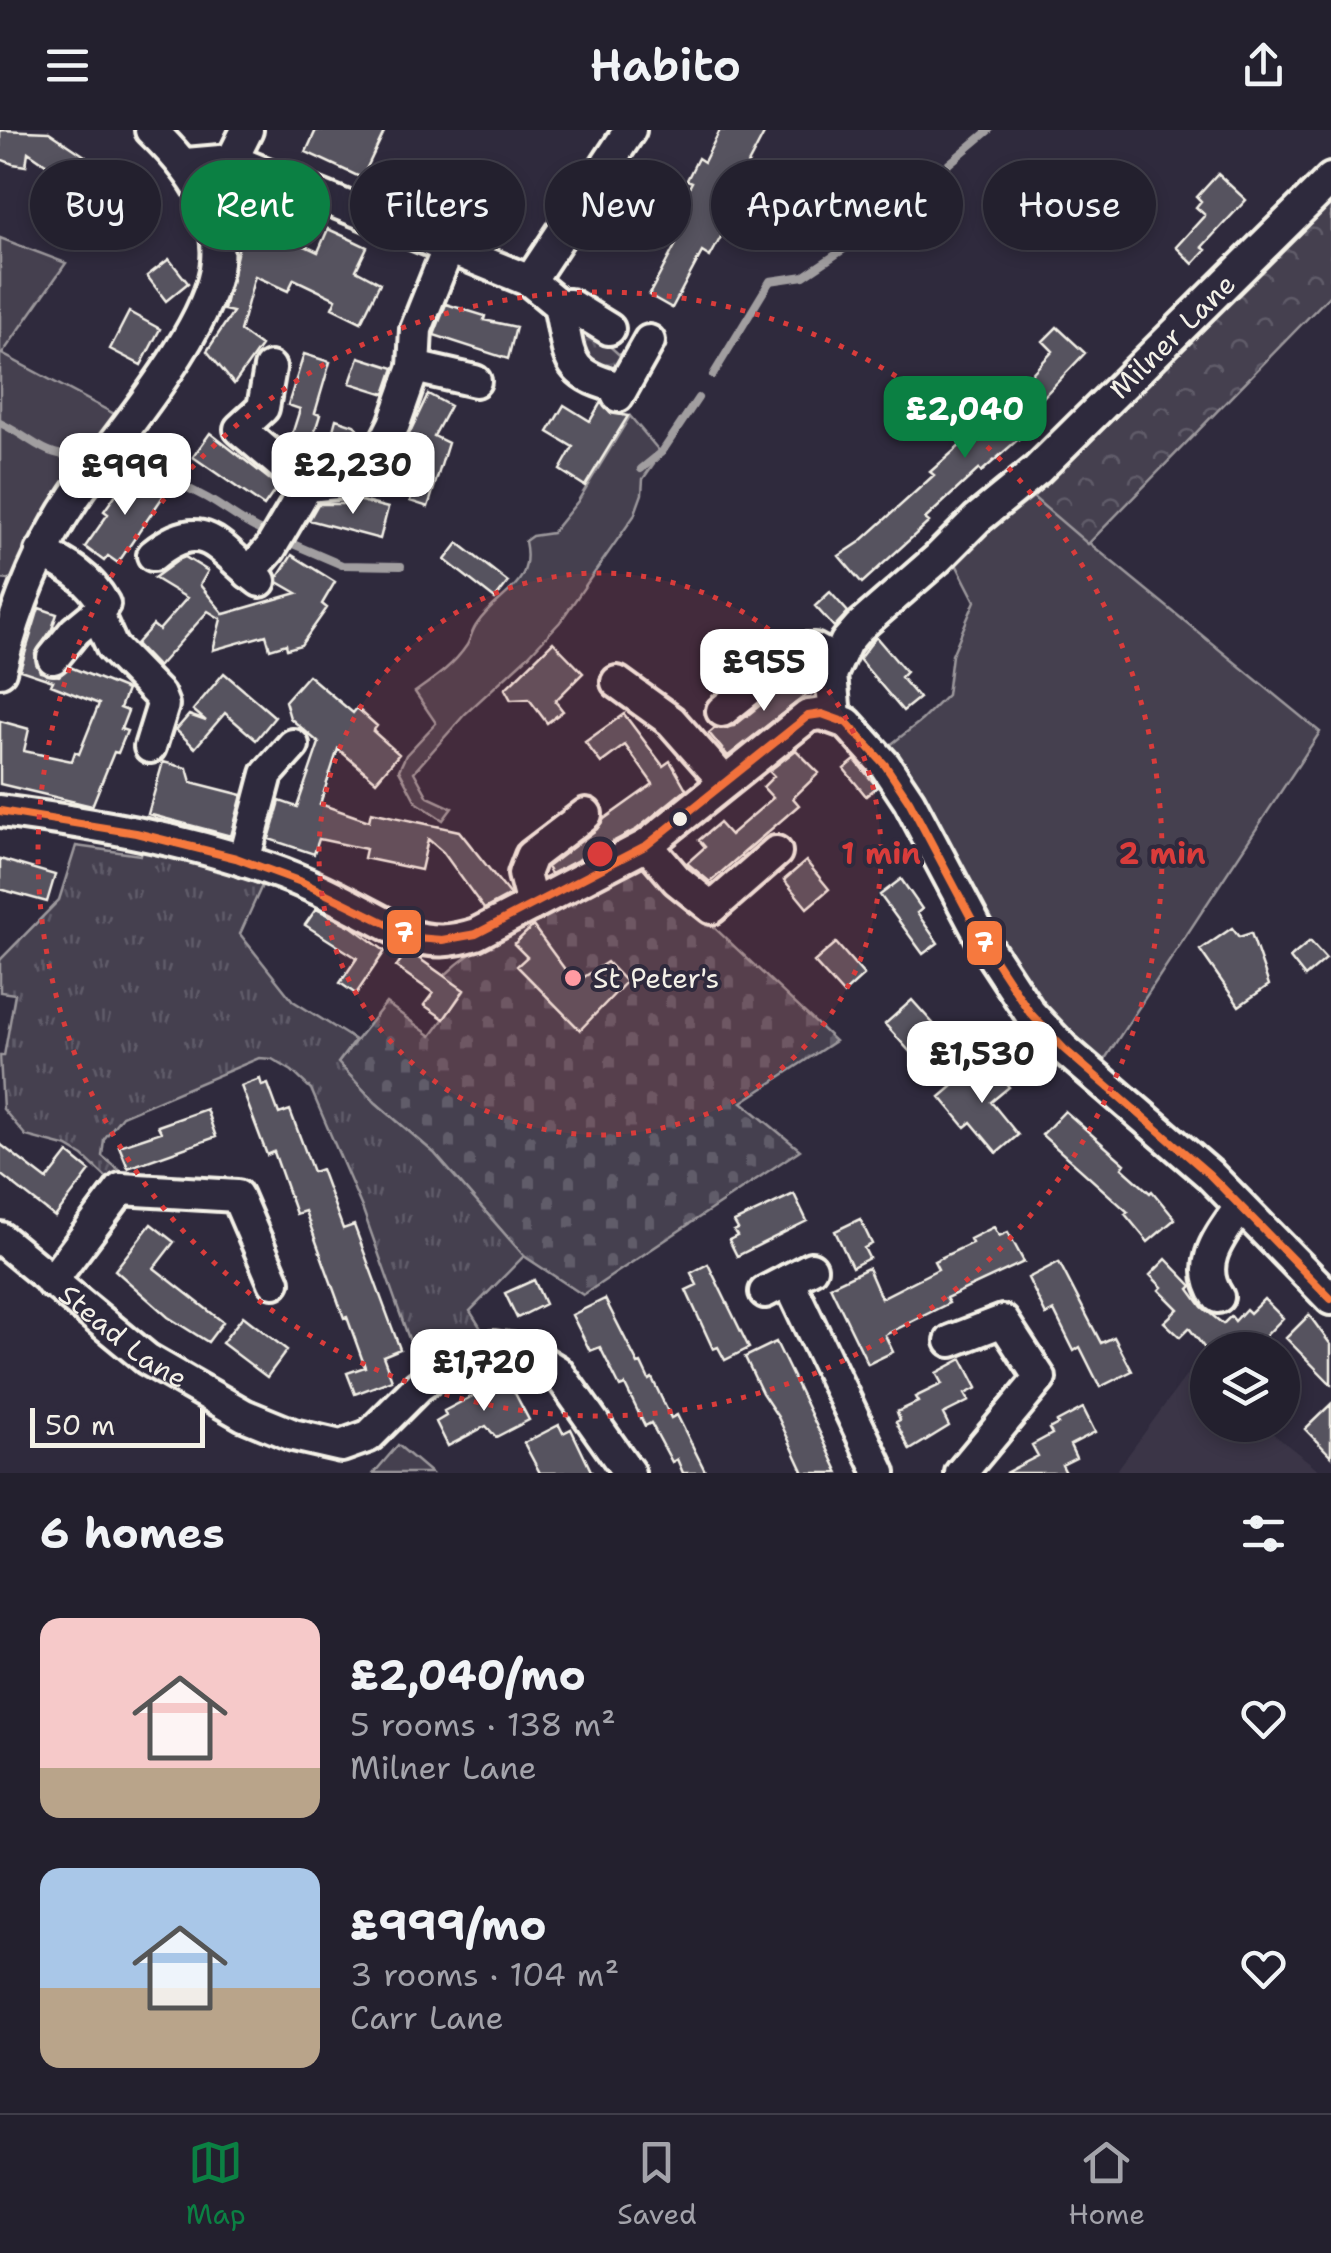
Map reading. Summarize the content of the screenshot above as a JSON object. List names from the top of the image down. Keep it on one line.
{"streets":{"street":["Milner Lane","Stead Lane"]},"places":["St Peter's"],"lines":["transit line 7"],"scale_bar":"50 m","page":{"header":"Habito","chip":["Buy","Rent","Filters","New","Apartment","House"],"price":["£2,040","£2,230","£999","£955","£1,530","£1,720"],"scale":"50 m","heading":"6 homes","list":[{"name":"£2,040/mo","note":"5 rooms · 138 m² · Milner Lane"},{"name":"£999/mo","note":"3 rooms · 104 m² · Carr Lane"}],"tabs":["Map","Saved","Home"]},"rings":["1 min","2 min"]}
